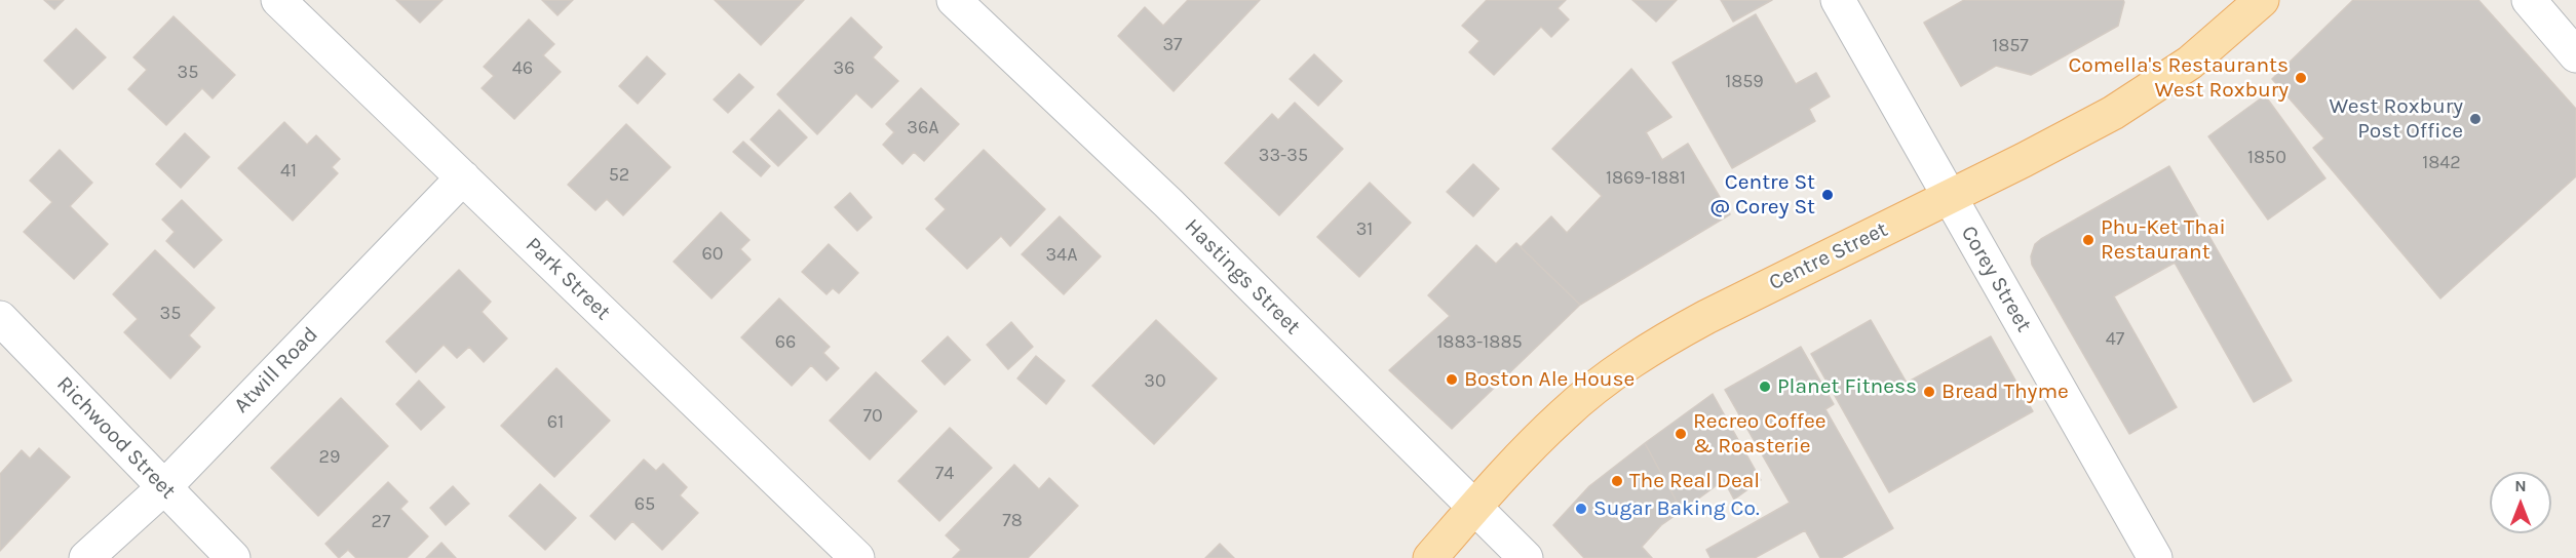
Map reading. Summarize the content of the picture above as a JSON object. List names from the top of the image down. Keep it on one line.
{"streets":{"main road":["Centre Street"],"street":["Hastings Street","Park Street","Corey Street","Atwill Road","Richwood Street"]},"crossings":[["Centre Street","Hastings Street"],["Centre Street","Corey Street"],["Park Street","Atwill Road"],["Atwill Road","Richwood Street"]],"places":["Comella's Restaurants West Roxbury","West Roxbury Post Office","Centre St @ Corey St","Phu-Ket Thai Restaurant","Boston Ale House","Planet Fitness","Bread Thyme","Recreo Coffee & Roasterie","The Real Deal","Sugar Baking Co."],"house_numbers":["37","1857","46","36","35","1859","36A","33-35","1850","1842","41","52","1869-1881","31","60","34A","35","47","66","1883-1885","30","70","61","29","74","65","78","27"],"north":"top"}
